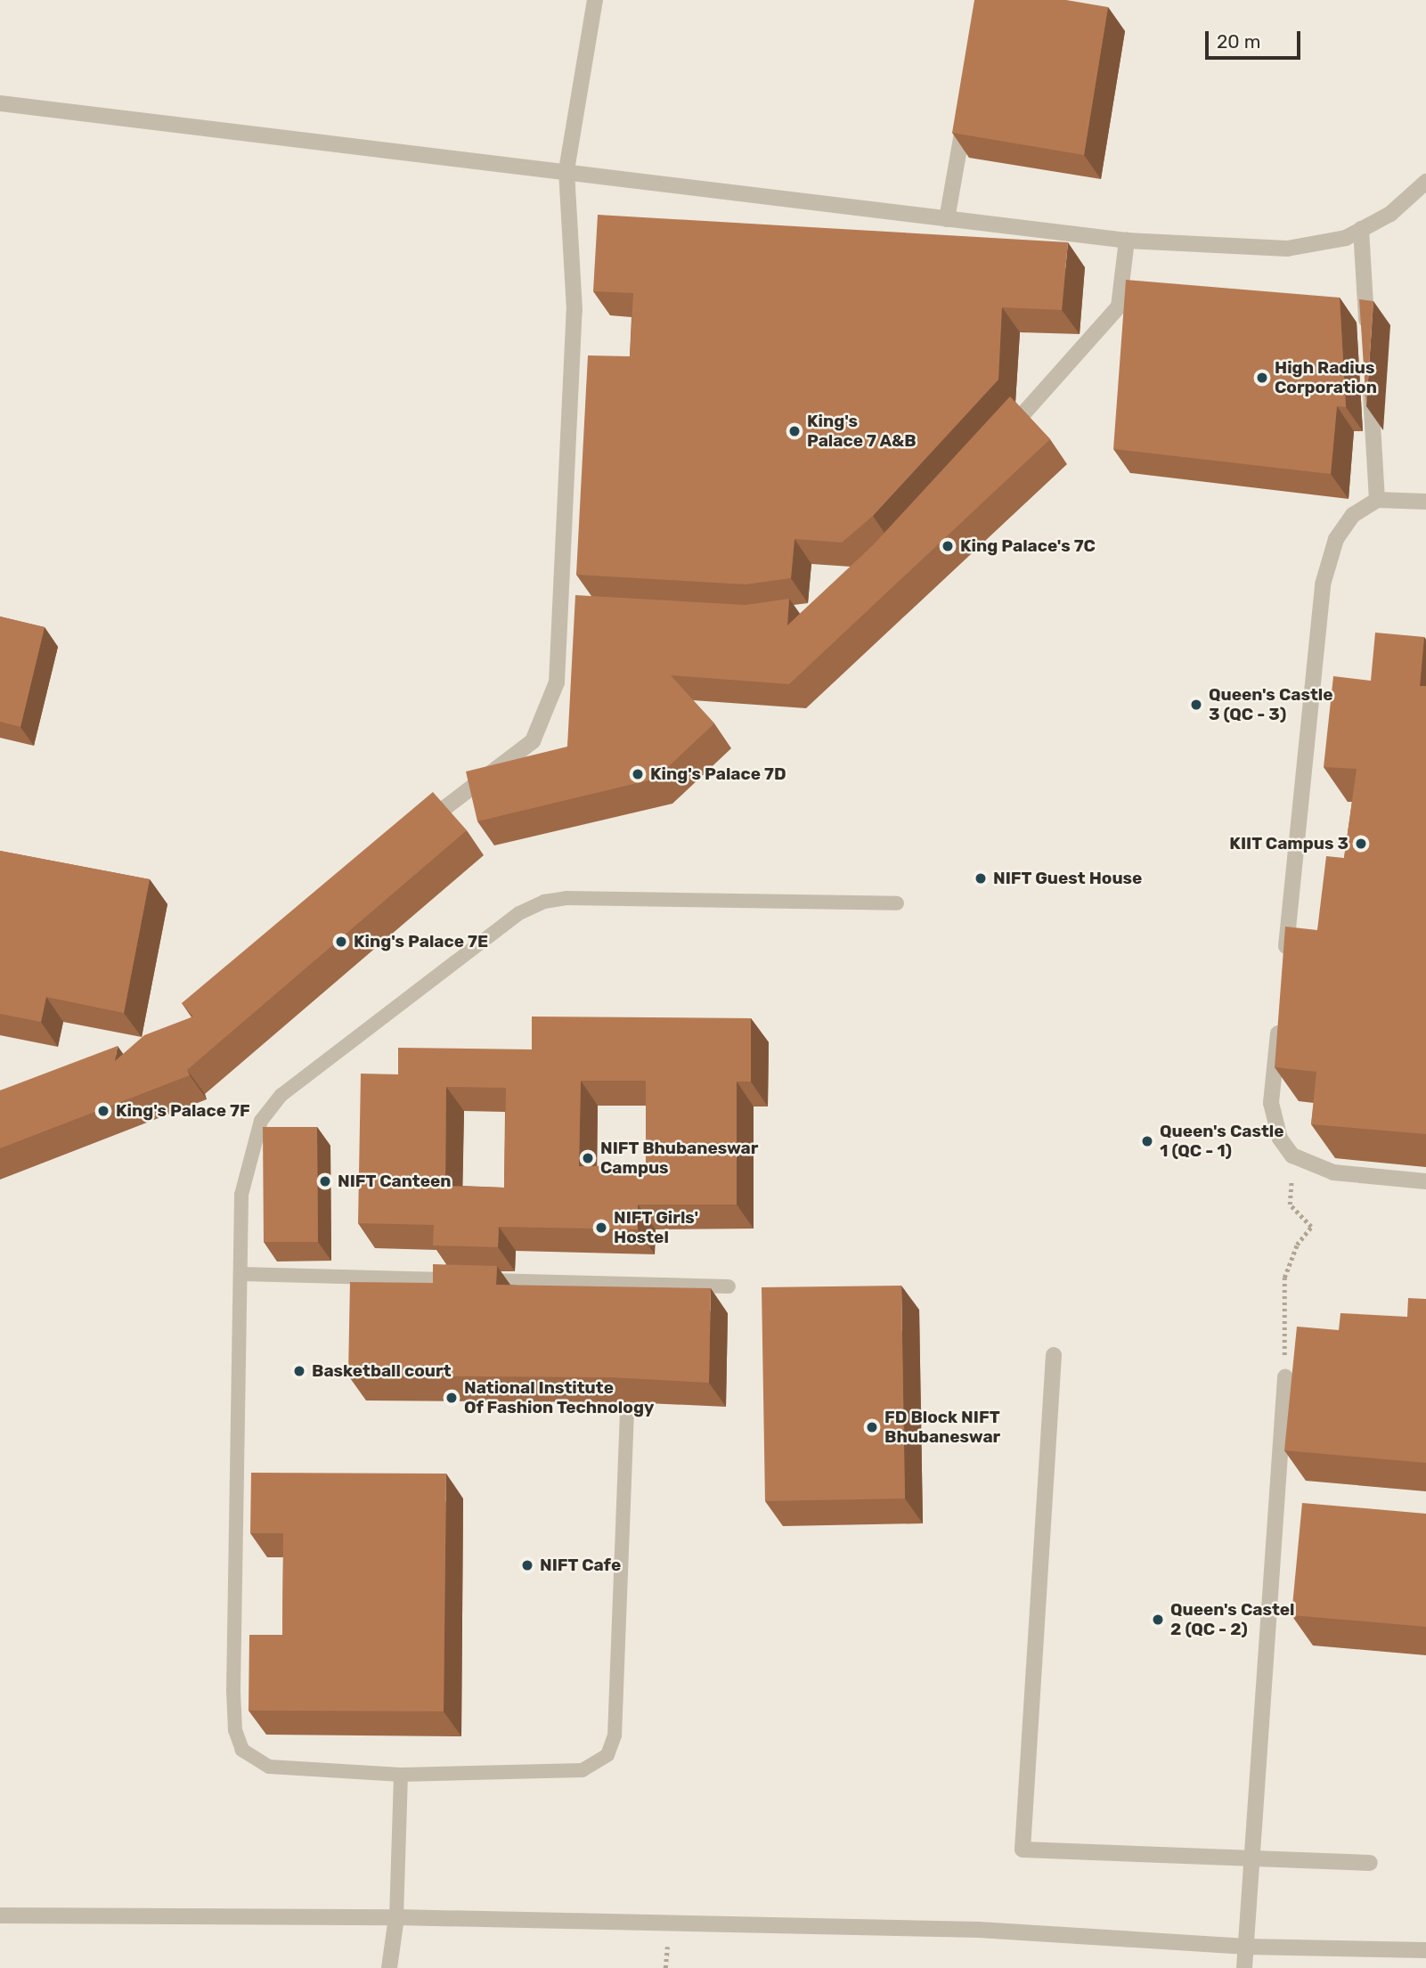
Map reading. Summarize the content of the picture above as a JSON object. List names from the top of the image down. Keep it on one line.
{"places":["High Radius Corporation","King's Palace 7 A&B","King Palace's 7C","Queen's Castle 3 (QC - 3)","King's Palace 7D","KIIT Campus 3","NIFT Guest House","King's Palace 7E","King's Palace 7F","Queen's Castle 1 (QC - 1)","NIFT Bhubaneswar Campus","NIFT Canteen","NIFT Girls' Hostel","Basketball court","National Institute Of Fashion Technology","FD Block NIFT Bhubaneswar","NIFT Cafe","Queen's Castel 2 (QC - 2)"],"scale_bar":"20 m"}
